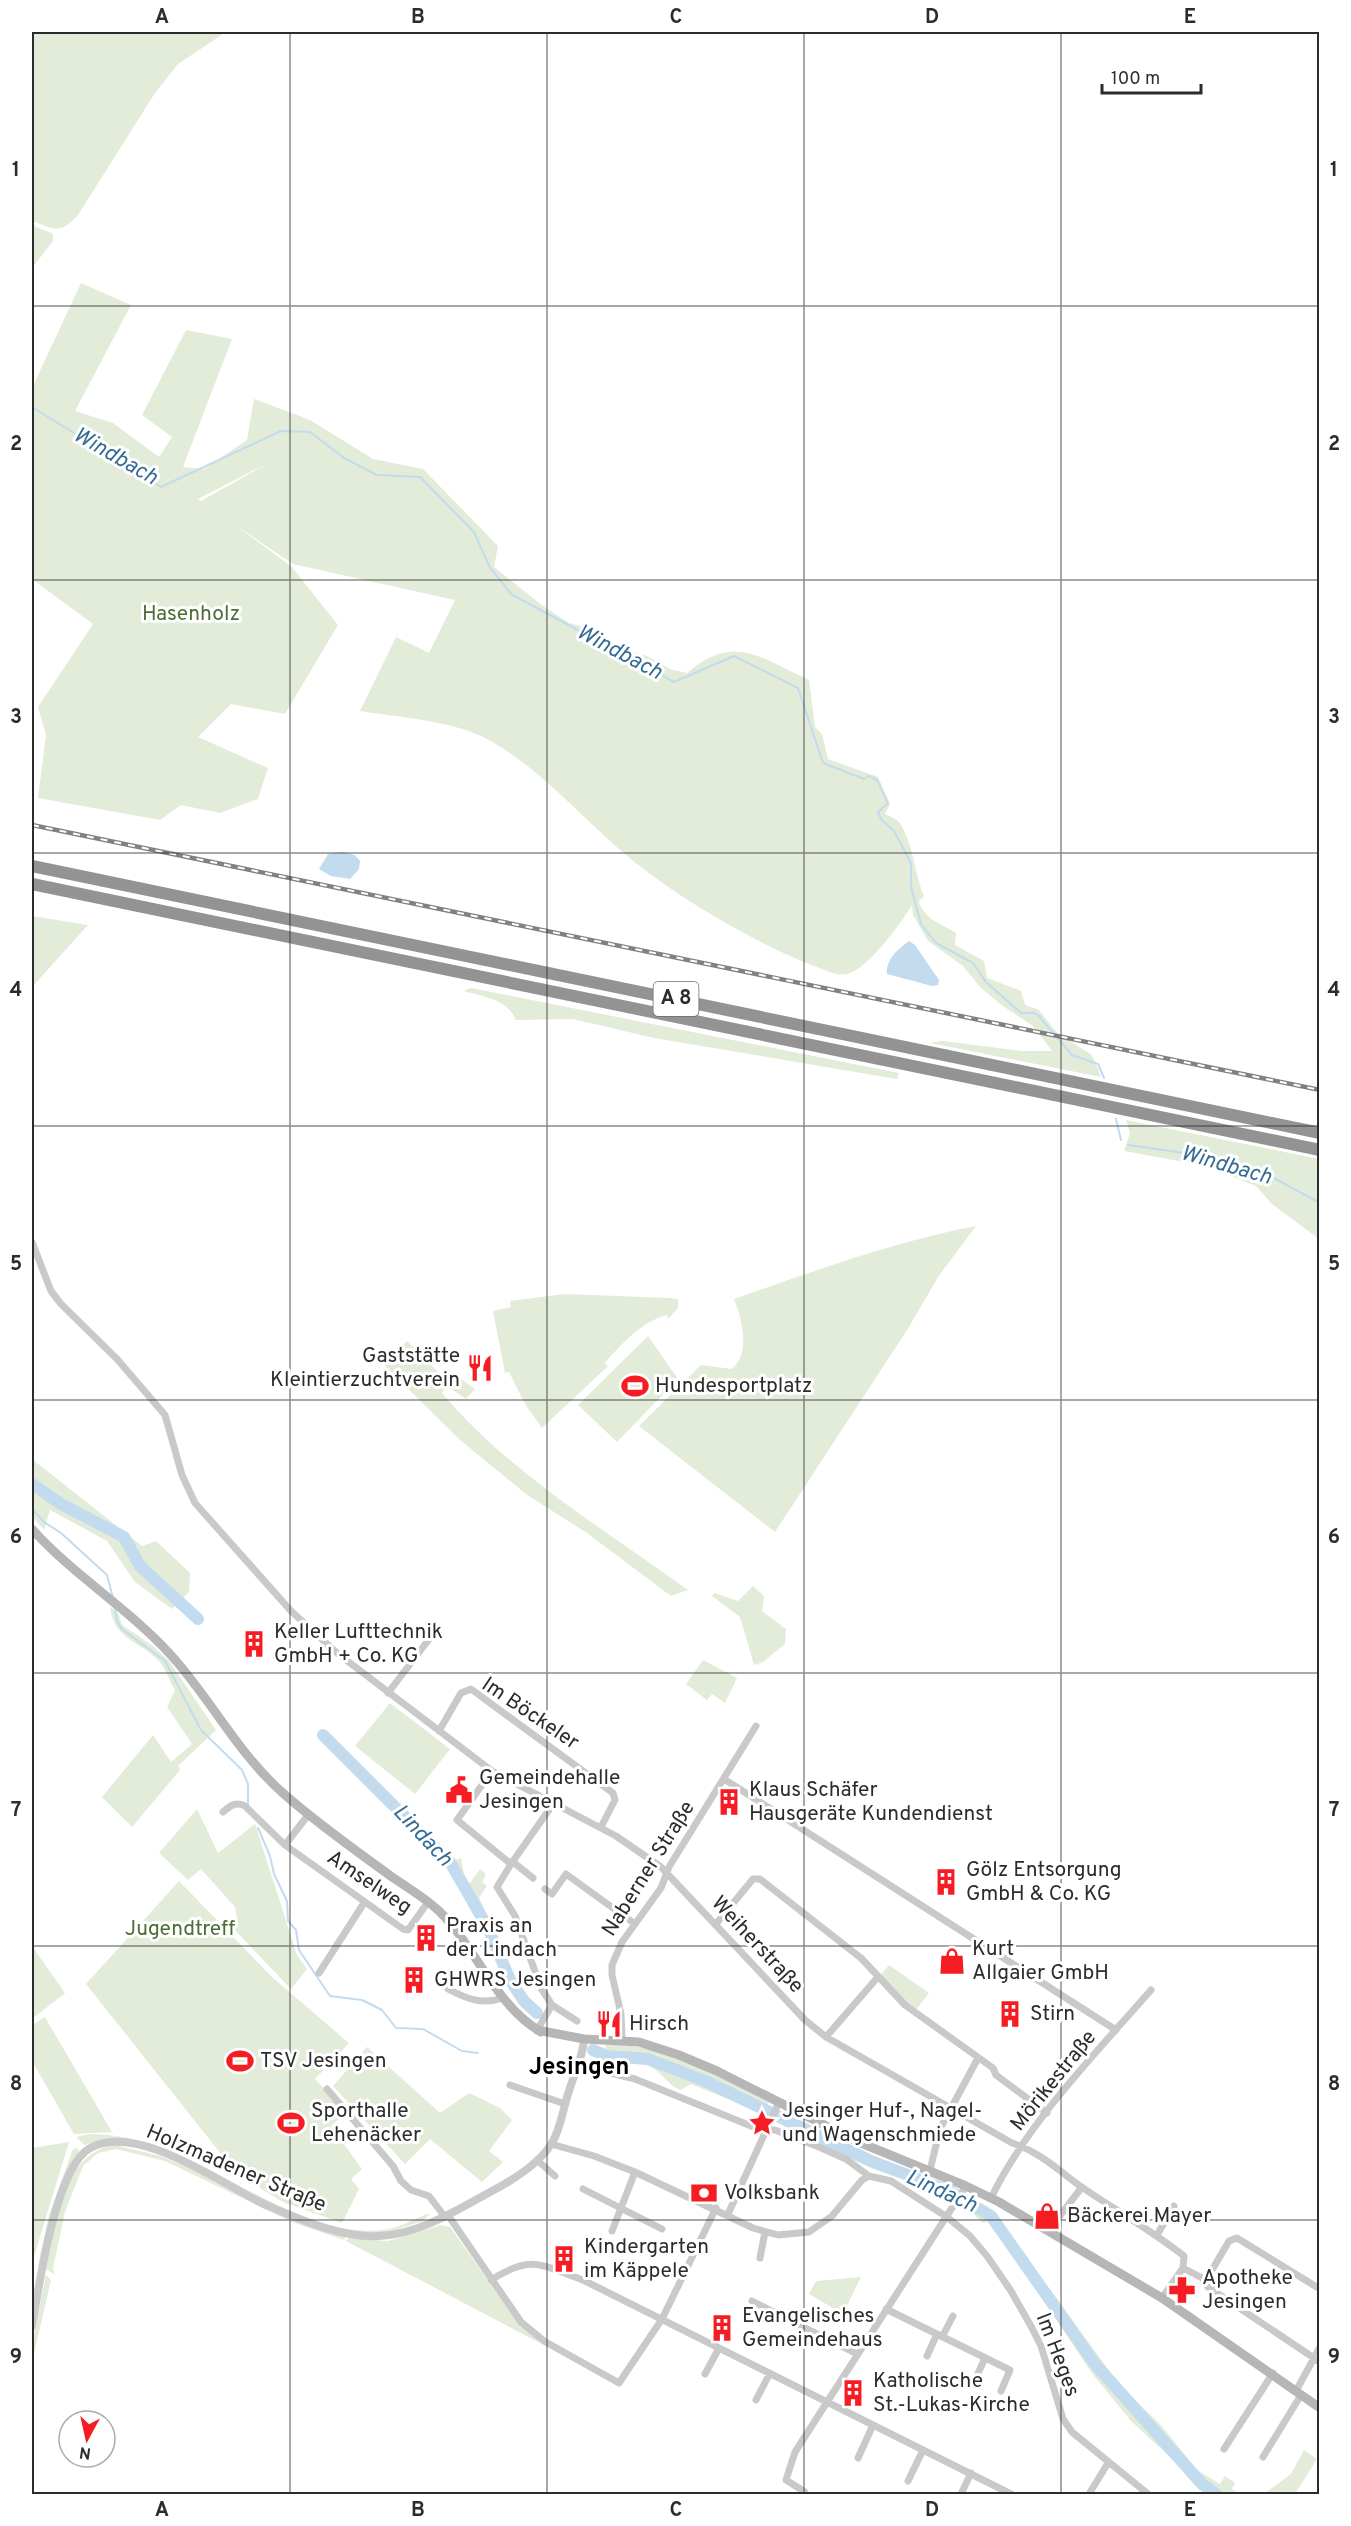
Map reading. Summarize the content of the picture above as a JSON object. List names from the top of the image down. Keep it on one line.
{"streets":{"highway":["A 8"],"street":["Im Böckeler","Naberner Straße","Amselweg","Weiherstraße","Mörikestraße","Holzmadener Straße","Im Heges"]},"crossings":[["Im Böckeler","Weiherstraße"],["Naberner Straße","Weiherstraße"],["Weiherstraße","Mörikestraße"]],"districts":["Jesingen"],"water":["Windbach","Lindach"],"parks":["Hasenholz","Jugendtreff"],"places":{"restaurant":["Gaststätte Kleintierzuchtverein","Hirsch"],"sports":["Hundesportplatz","TSV Jesingen","Sporthalle Lehenäcker"],"building":["Keller Lufttechnik GmbH + Co. KG","Klaus Schäfer Hausgeräte Kundendienst","Gölz Entsorgung GmbH & Co. KG","Praxis an der Lindach","GHWRS Jesingen","Stirn","Kindergarten im Käppele","Evangelisches Gemeindehaus","Katholische St.-Lukas-Kirche"],"public building":["Gemeindehalle Jesingen"],"shop":["Kurt Allgaier GmbH","Bäckerei Mayer"],"place":["Jesinger Huf-, Nagel- und Wagenschmiede"],"bank":["Volksbank"],"pharmacy":["Apotheke Jesingen"]},"scale_bar":"100 m","north":"bottom","grid":{"columns":["A","B","C","D","E"],"rows":["1","2","3","4","5","6","7","8","9"]}}
